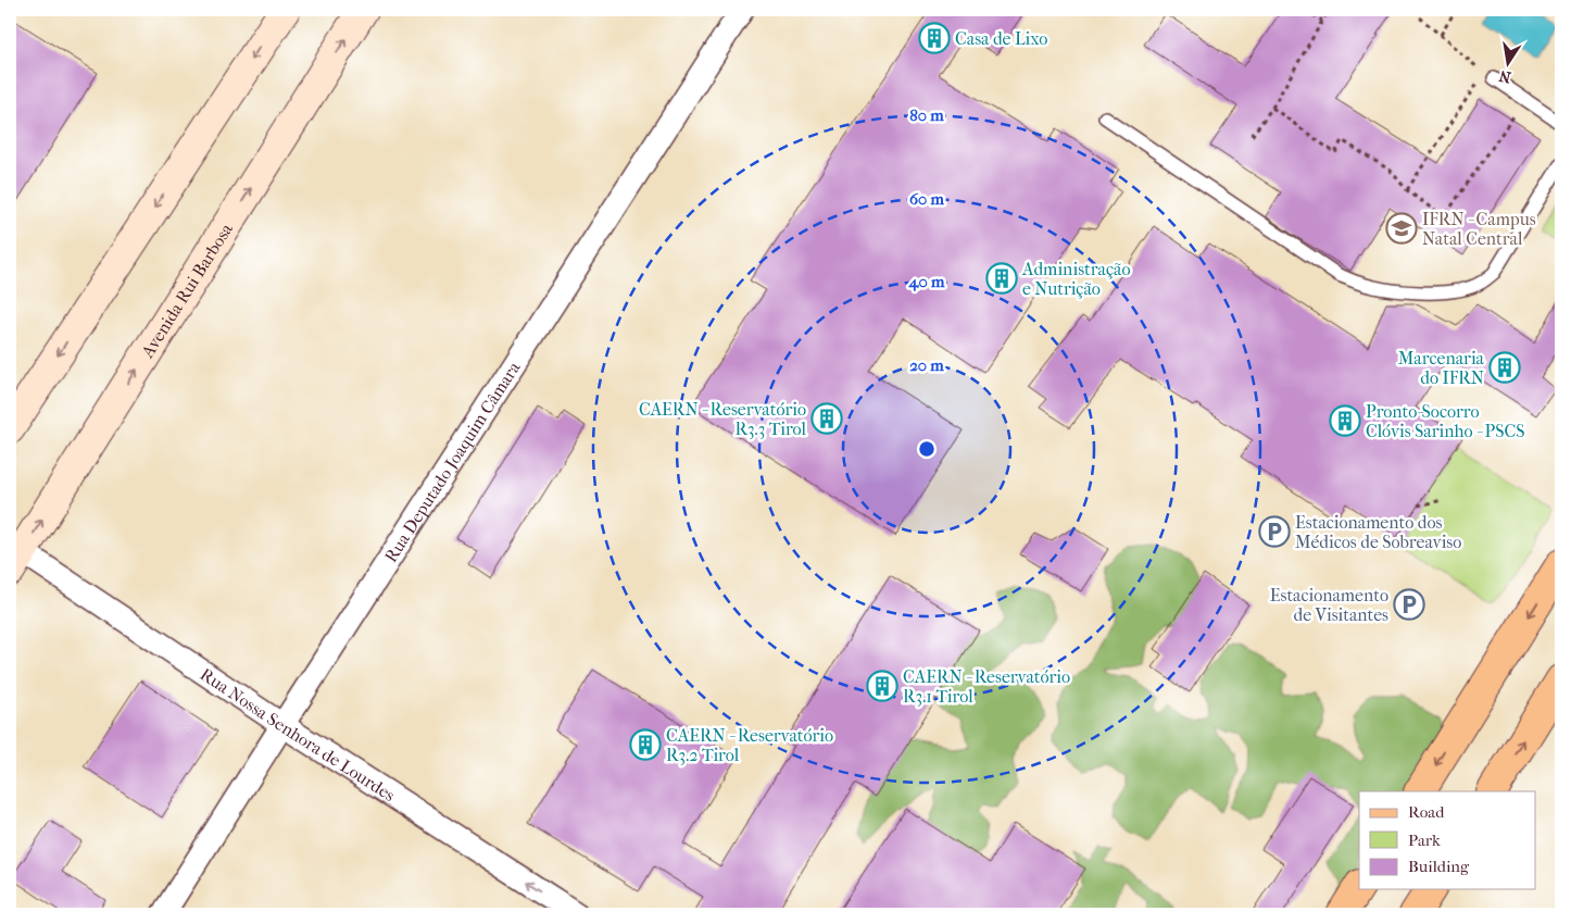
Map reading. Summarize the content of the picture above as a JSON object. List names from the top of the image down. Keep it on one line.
{"streets":{"main road":["Avenida Rui Barbosa"],"street":["Rua Deputado Joaquim Câmara","Rua Nossa Senhora de Lourdes"]},"crossings":[["Avenida Rui Barbosa","Rua Nossa Senhora de Lourdes"],["Rua Deputado Joaquim Câmara","Rua Nossa Senhora de Lourdes"]],"one_way":["Rua Nossa Senhora de Lourdes"],"places":{"building":["Casa de Lixo","Administração e Nutrição","Marcenaria do IFRN","CAERN - Reservatório R3.3 Tirol","Pronto-Socorro Clóvis Sarinho - PSCS","CAERN - Reservatório R3.1 Tirol","CAERN - Reservatório R3.2 Tirol"],"school or university":["IFRN - Campus Natal Central"],"parking":["Estacionamento dos Médicos de Sobreaviso","Estacionamento de Visitantes"]},"legend":["Road","Park","Building"],"north":"bottom","rings":["80 m","60 m","40 m","20 m"]}
